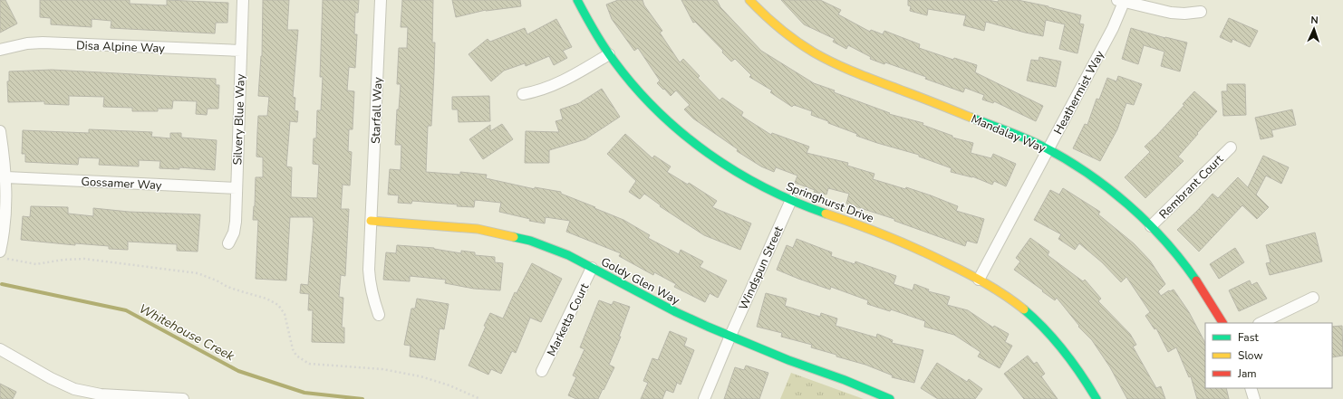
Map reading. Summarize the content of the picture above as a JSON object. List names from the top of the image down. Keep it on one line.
{"streets":{"street":["Disa Alpine Way","Heathermist Way","Starfall Way","Silvery Blue Way","Mandalay Way","Gossamer Way","Rembrant Court","Springhurst Drive","Windspun Street","Goldy Glen Way","Marketta Court"]},"crossings":[["Disa Alpine Way","Silvery Blue Way"],["Heathermist Way","Mandalay Way"],["Heathermist Way","Springhurst Drive"],["Starfall Way","Goldy Glen Way"],["Silvery Blue Way","Gossamer Way"],["Mandalay Way","Rembrant Court"],["Springhurst Drive","Windspun Street"],["Windspun Street","Goldy Glen Way"],["Goldy Glen Way","Marketta Court"]],"water":["Whitehouse Creek"],"legend":["Fast","Slow","Jam"],"north":"top"}
